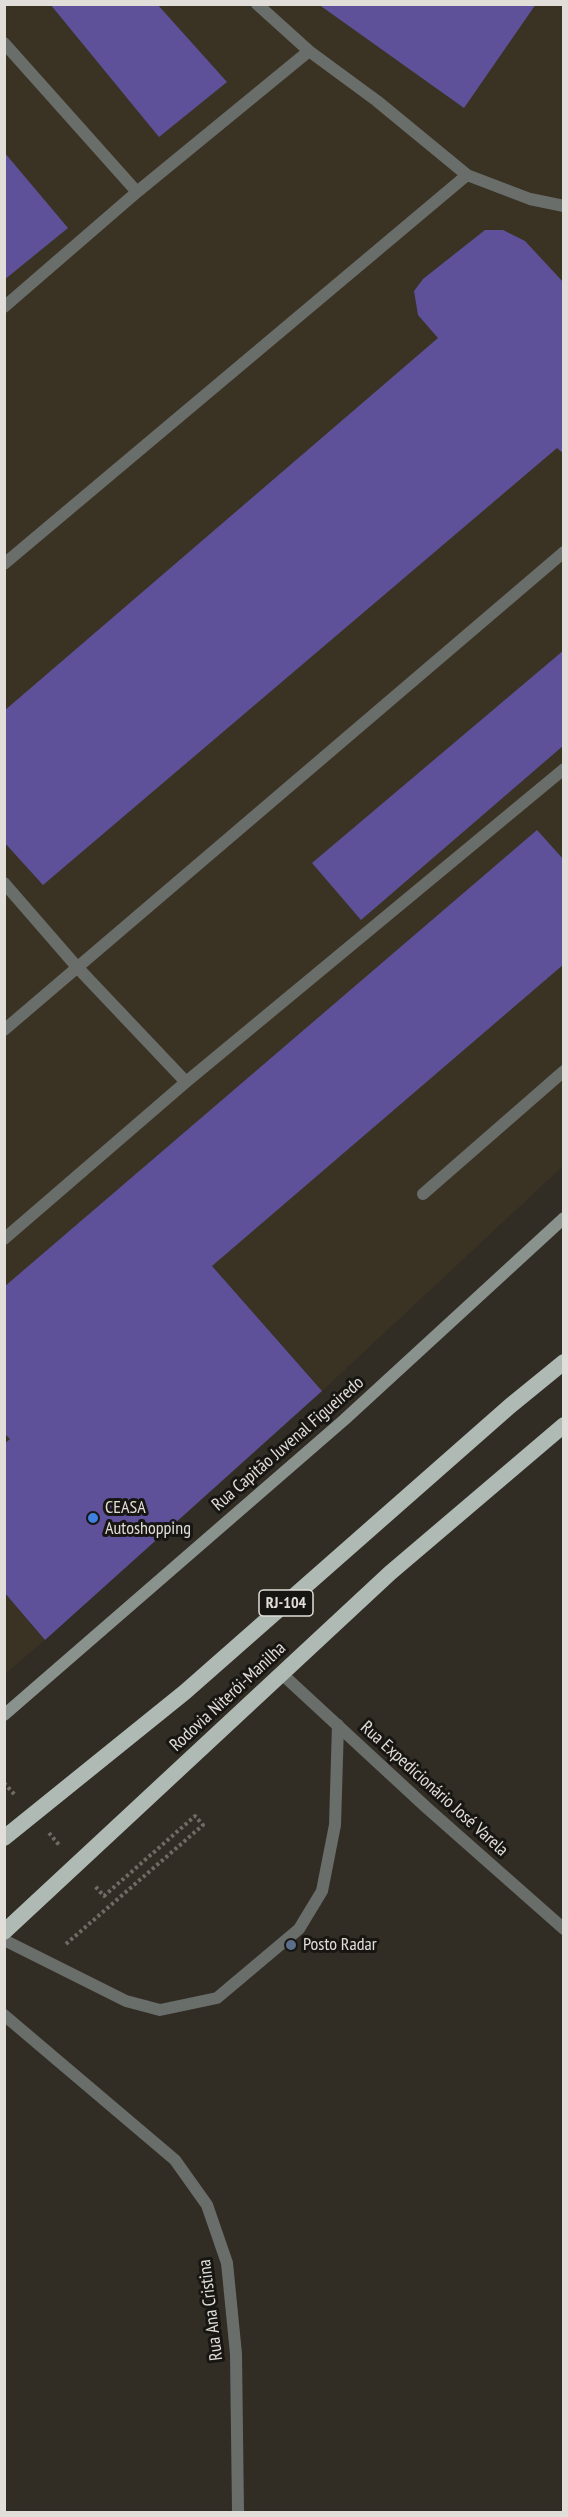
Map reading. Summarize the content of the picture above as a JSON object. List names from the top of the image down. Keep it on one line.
{"streets":{"highway":["RJ-104","Rodovia Niterói-Manilha"],"main road":["Rua Capitão Juvenal Figueiredo"],"street":["Rua Expedicionário José Varela","Rua Ana Cristina"]},"crossings":[["Rodovia Niterói-Manilha","Rua Expedicionário José Varela"]],"places":["CEASA Autoshopping","Posto Radar"]}
